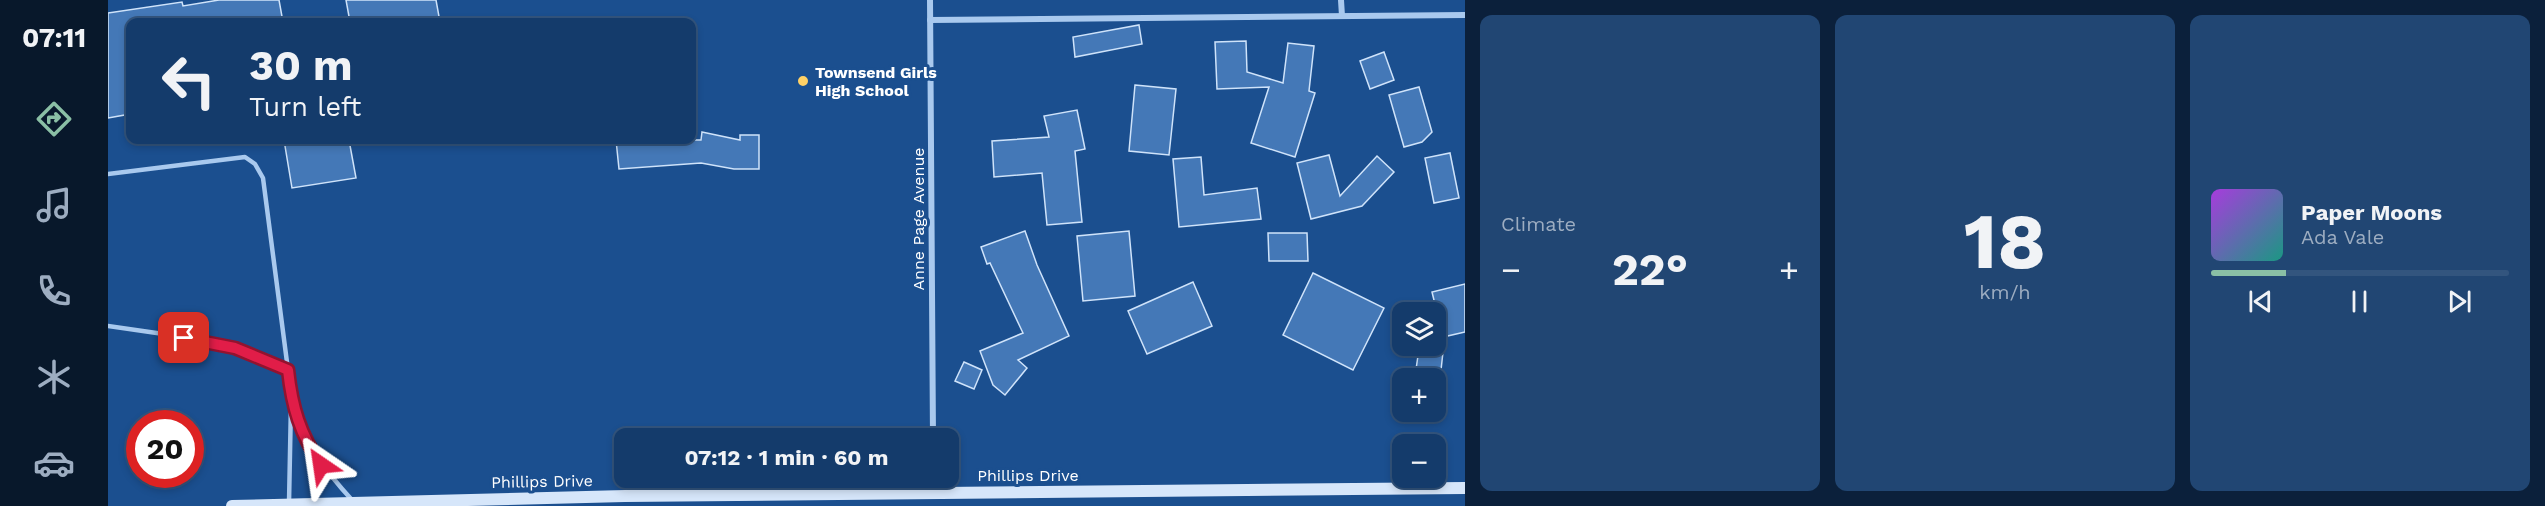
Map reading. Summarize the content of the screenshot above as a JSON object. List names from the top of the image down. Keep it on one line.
{"streets":{"main road":["Phillips Drive"],"street":["Anne Page Avenue"]},"places":["Townsend Girls High School"],"page":{"tabs":"07:11","tile":["Climate",["18","km/h"]],"turn":["30 m","Turn left"],"song":["Paper Moons","Ada Vale"],"heat":["−","22°","+"],"map_buttons":["+","−"],"limit":"20","trip":"07:12 · 1 min · 60 m"}}
